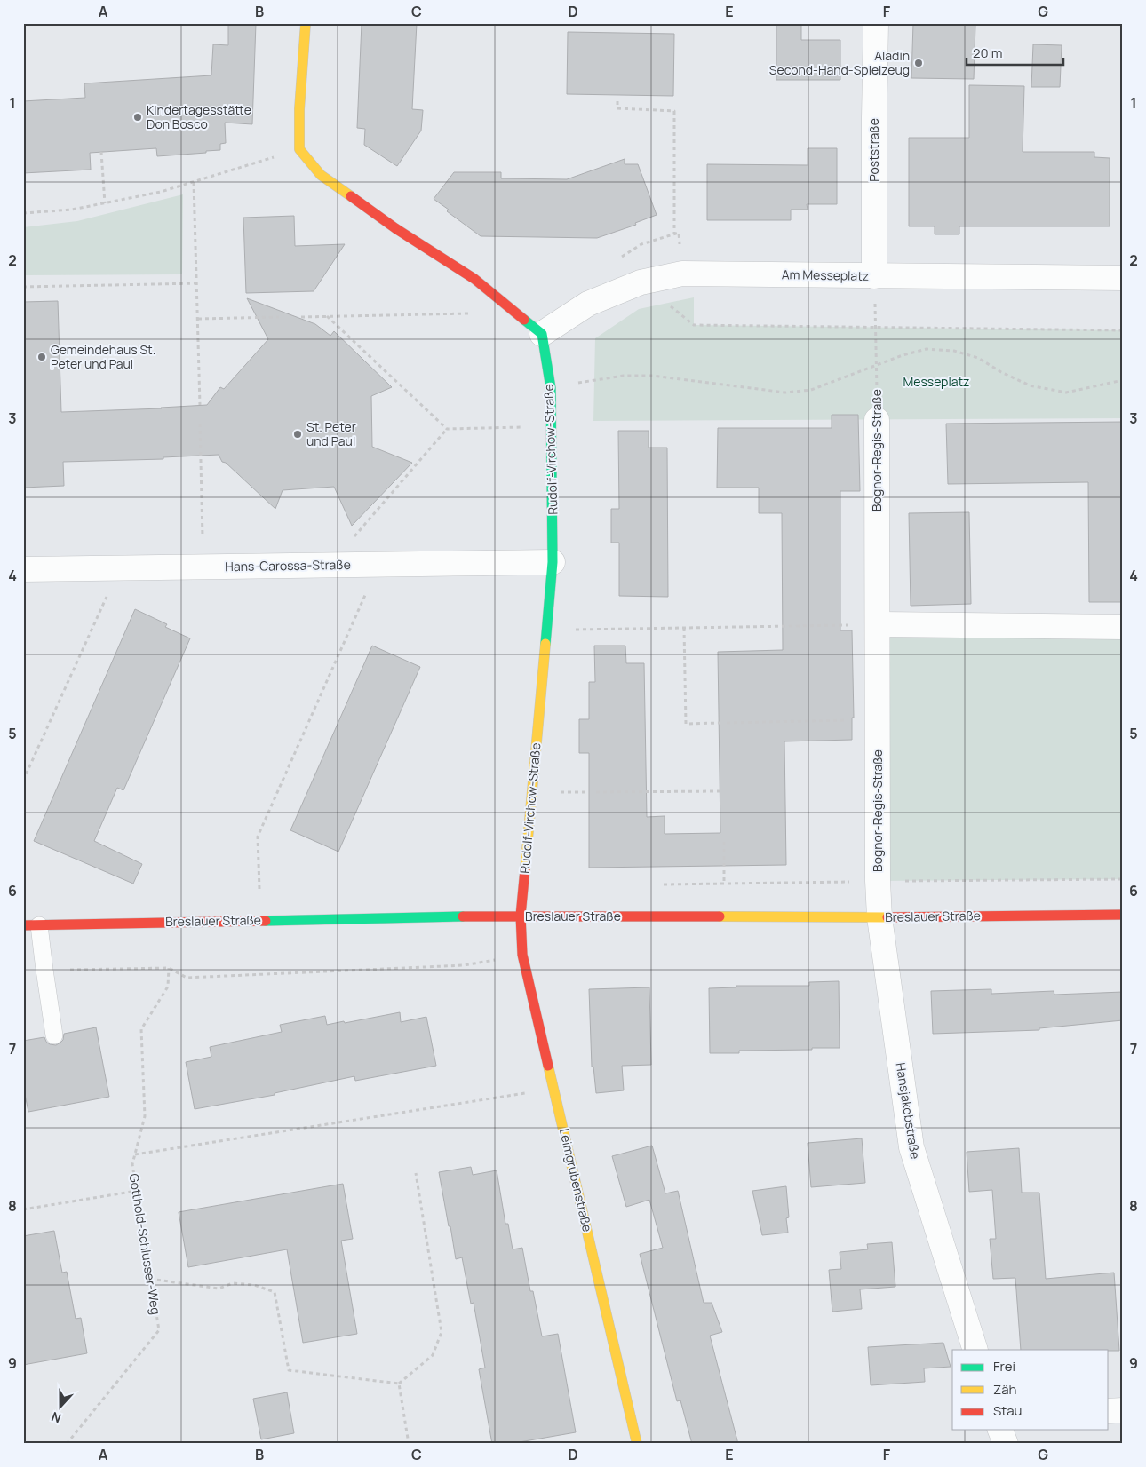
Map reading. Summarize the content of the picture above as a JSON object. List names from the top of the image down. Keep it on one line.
{"streets":{"street":["Poststraße","Am Messeplatz","Rudolf-Virchow-Straße","Bognor-Regis-Straße","Hans-Carossa-Straße","Breslauer Straße","Hansjakobstraße","Leimgrubenstraße"],"path":["Gotthold-Schlusser-Weg"]},"crossings":[["Poststraße","Am Messeplatz"],["Poststraße","Bognor-Regis-Straße"],["Am Messeplatz","Rudolf-Virchow-Straße"],["Am Messeplatz","Bognor-Regis-Straße"],["Rudolf-Virchow-Straße","Hans-Carossa-Straße"],["Rudolf-Virchow-Straße","Breslauer Straße"],["Rudolf-Virchow-Straße","Leimgrubenstraße"],["Bognor-Regis-Straße","Breslauer Straße"],["Bognor-Regis-Straße","Hansjakobstraße"],["Breslauer Straße","Hansjakobstraße"],["Breslauer Straße","Leimgrubenstraße"]],"parks":["Messeplatz"],"places":["Aladin Second-Hand-Spielzeug","Kindertagesstätte Don Bosco","Gemeindehaus St. Peter und Paul","St. Peter und Paul"],"legend":["Frei","Zäh","Stau"],"scale_bar":"20 m","north":"bottom","grid":{"columns":["A","B","C","D","E","F","G"],"rows":["1","2","3","4","5","6","7","8","9"]}}
